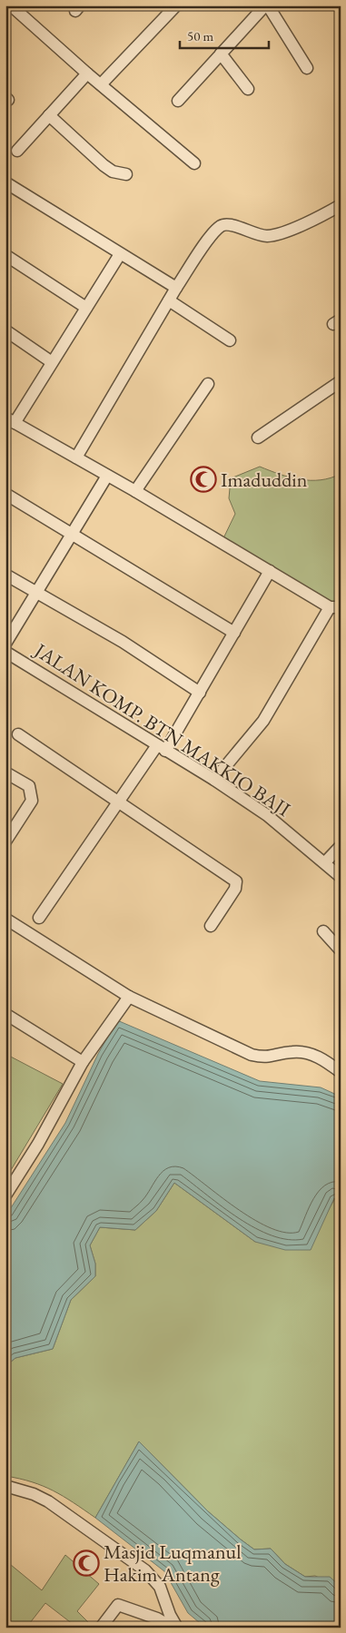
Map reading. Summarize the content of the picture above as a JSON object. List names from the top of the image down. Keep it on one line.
{"streets":{"street":["JALAN KOMP. BTN MAKKIO BAJI"]},"places":{"mosque":["Imaduddin","Masjid Luqmanul Hakim Antang"]},"scale_bar":"50 m"}
